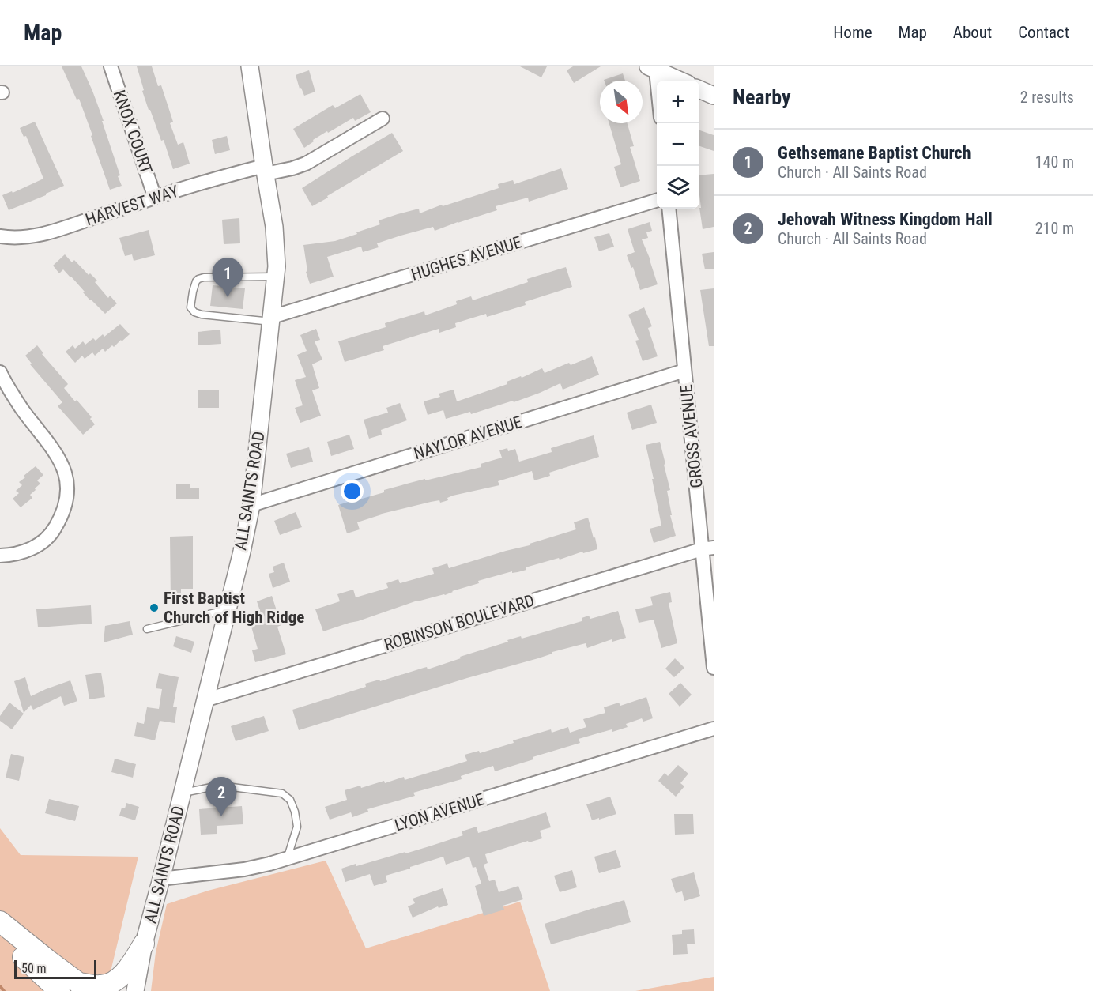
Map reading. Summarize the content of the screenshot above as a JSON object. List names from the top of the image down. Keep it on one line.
{"streets":{"street":["KNOX COURT","HARVEST WAY","HUGHES AVENUE","GROSS AVENUE","NAYLOR AVENUE","ALL SAINTS ROAD","ROBINSON BOULEVARD","LYON AVENUE"]},"crossings":[["KNOX COURT","HARVEST WAY"],["HARVEST WAY","ALL SAINTS ROAD"],["HUGHES AVENUE","ALL SAINTS ROAD"],["GROSS AVENUE","NAYLOR AVENUE"],["GROSS AVENUE","ROBINSON BOULEVARD"],["NAYLOR AVENUE","ALL SAINTS ROAD"],["ALL SAINTS ROAD","ROBINSON BOULEVARD"],["ALL SAINTS ROAD","LYON AVENUE"]],"places":["First Baptist Church of High Ridge"],"scale_bar":"50 m","north":"bottom right","page":{"header":"Map","nav":["Home","Map","About","Contact"],"heading":["Nearby","2 results"],"map_buttons":["+","−"],"list":[{"mark":"1","name":"Gethsemane Baptist Church","note":"Church · All Saints Road","value":"140 m"},{"mark":"2","name":"Jehovah Witness Kingdom Hall","note":"Church · All Saints Road","value":"210 m"}],"pins":["1","2"],"scale":"50 m"}}
